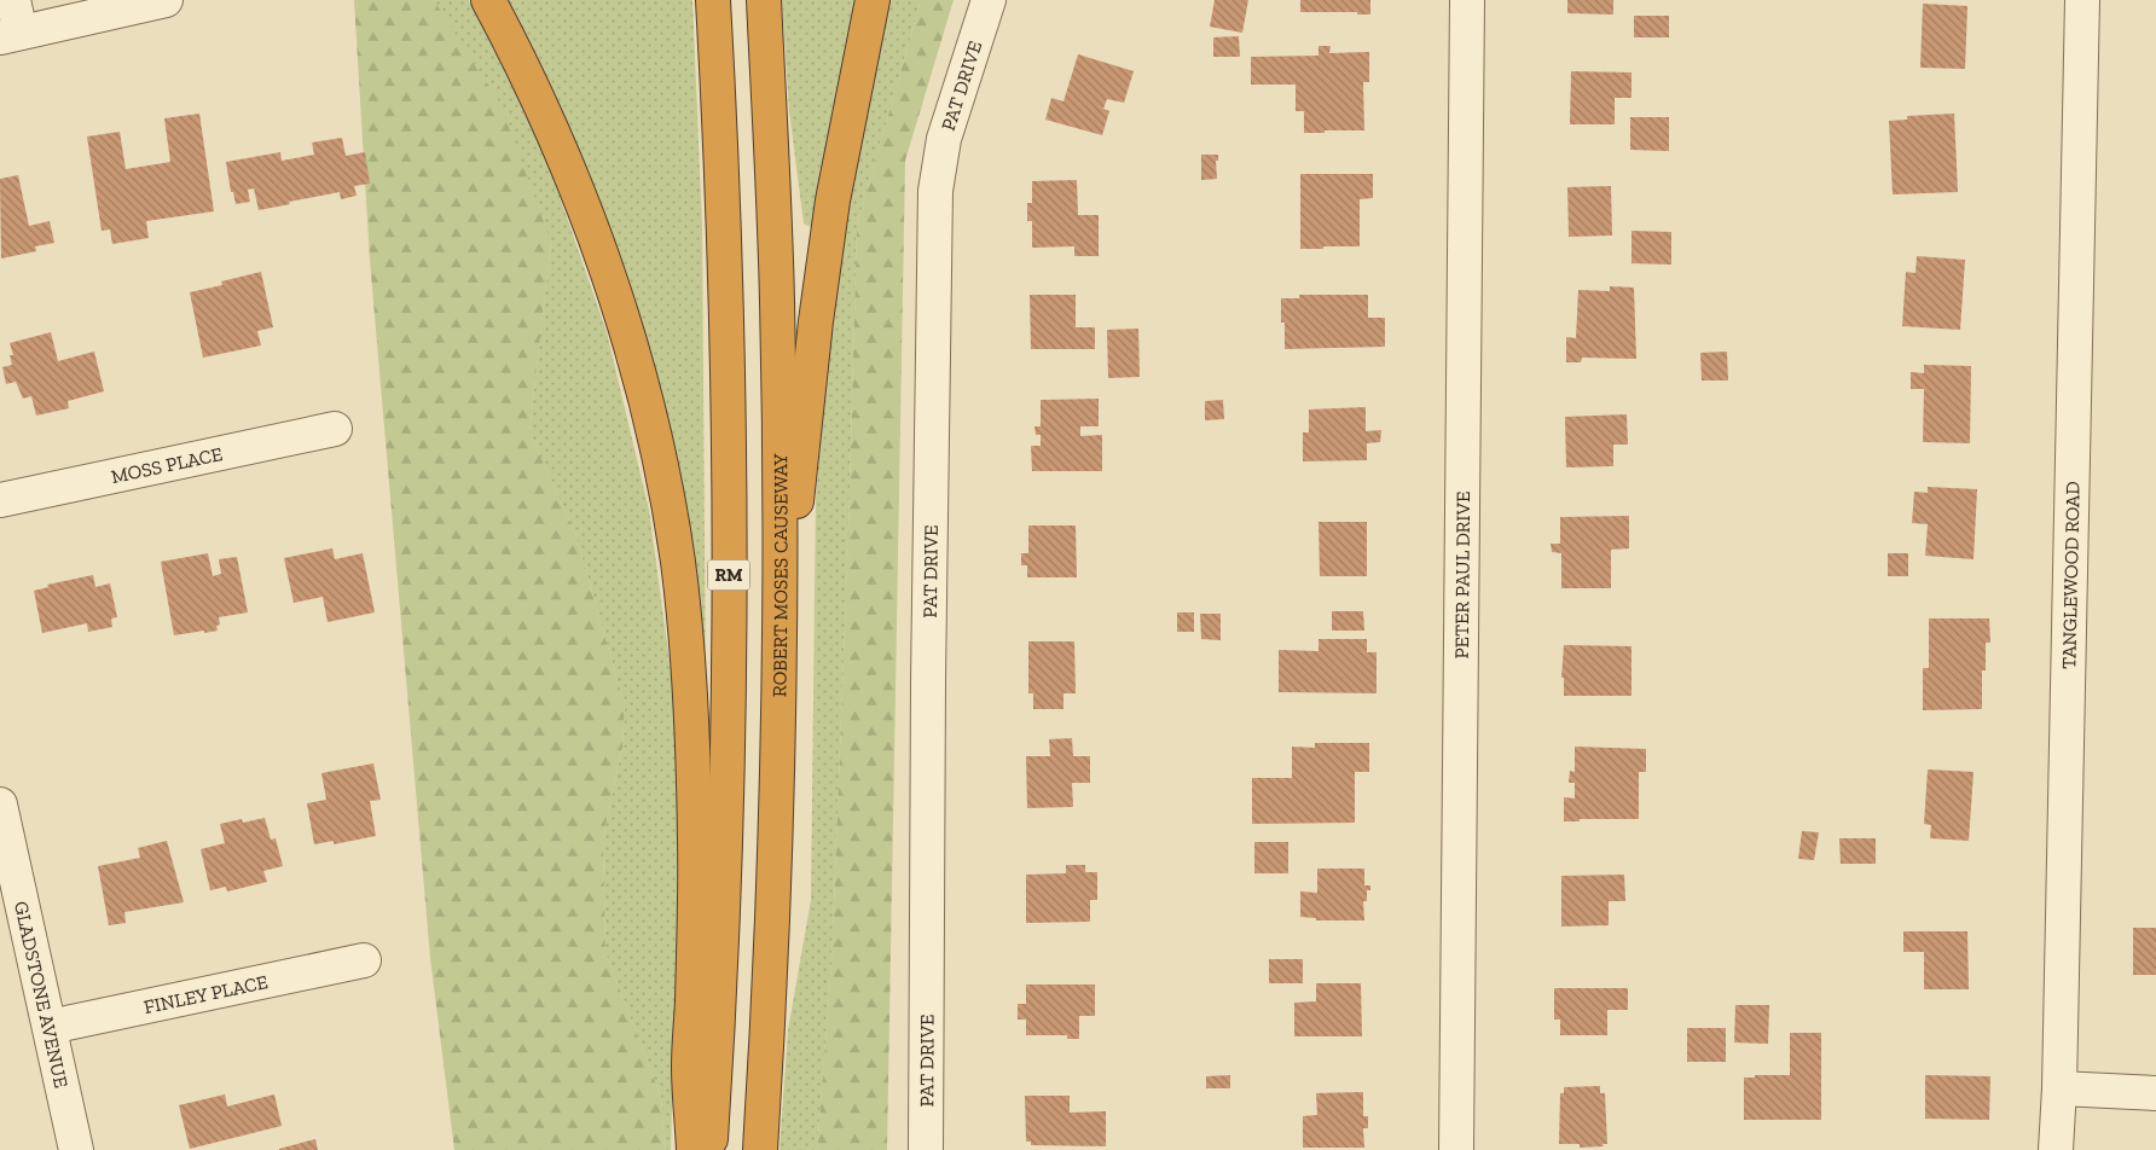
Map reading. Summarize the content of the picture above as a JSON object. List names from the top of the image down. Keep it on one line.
{"streets":{"highway":["RM","ROBERT MOSES CAUSEWAY"],"street":["PAT DRIVE","MOSS PLACE","PETER PAUL DRIVE","TANGLEWOOD ROAD","FINLEY PLACE","GLADSTONE AVENUE"]},"crossings":[["FINLEY PLACE","GLADSTONE AVENUE"]]}
